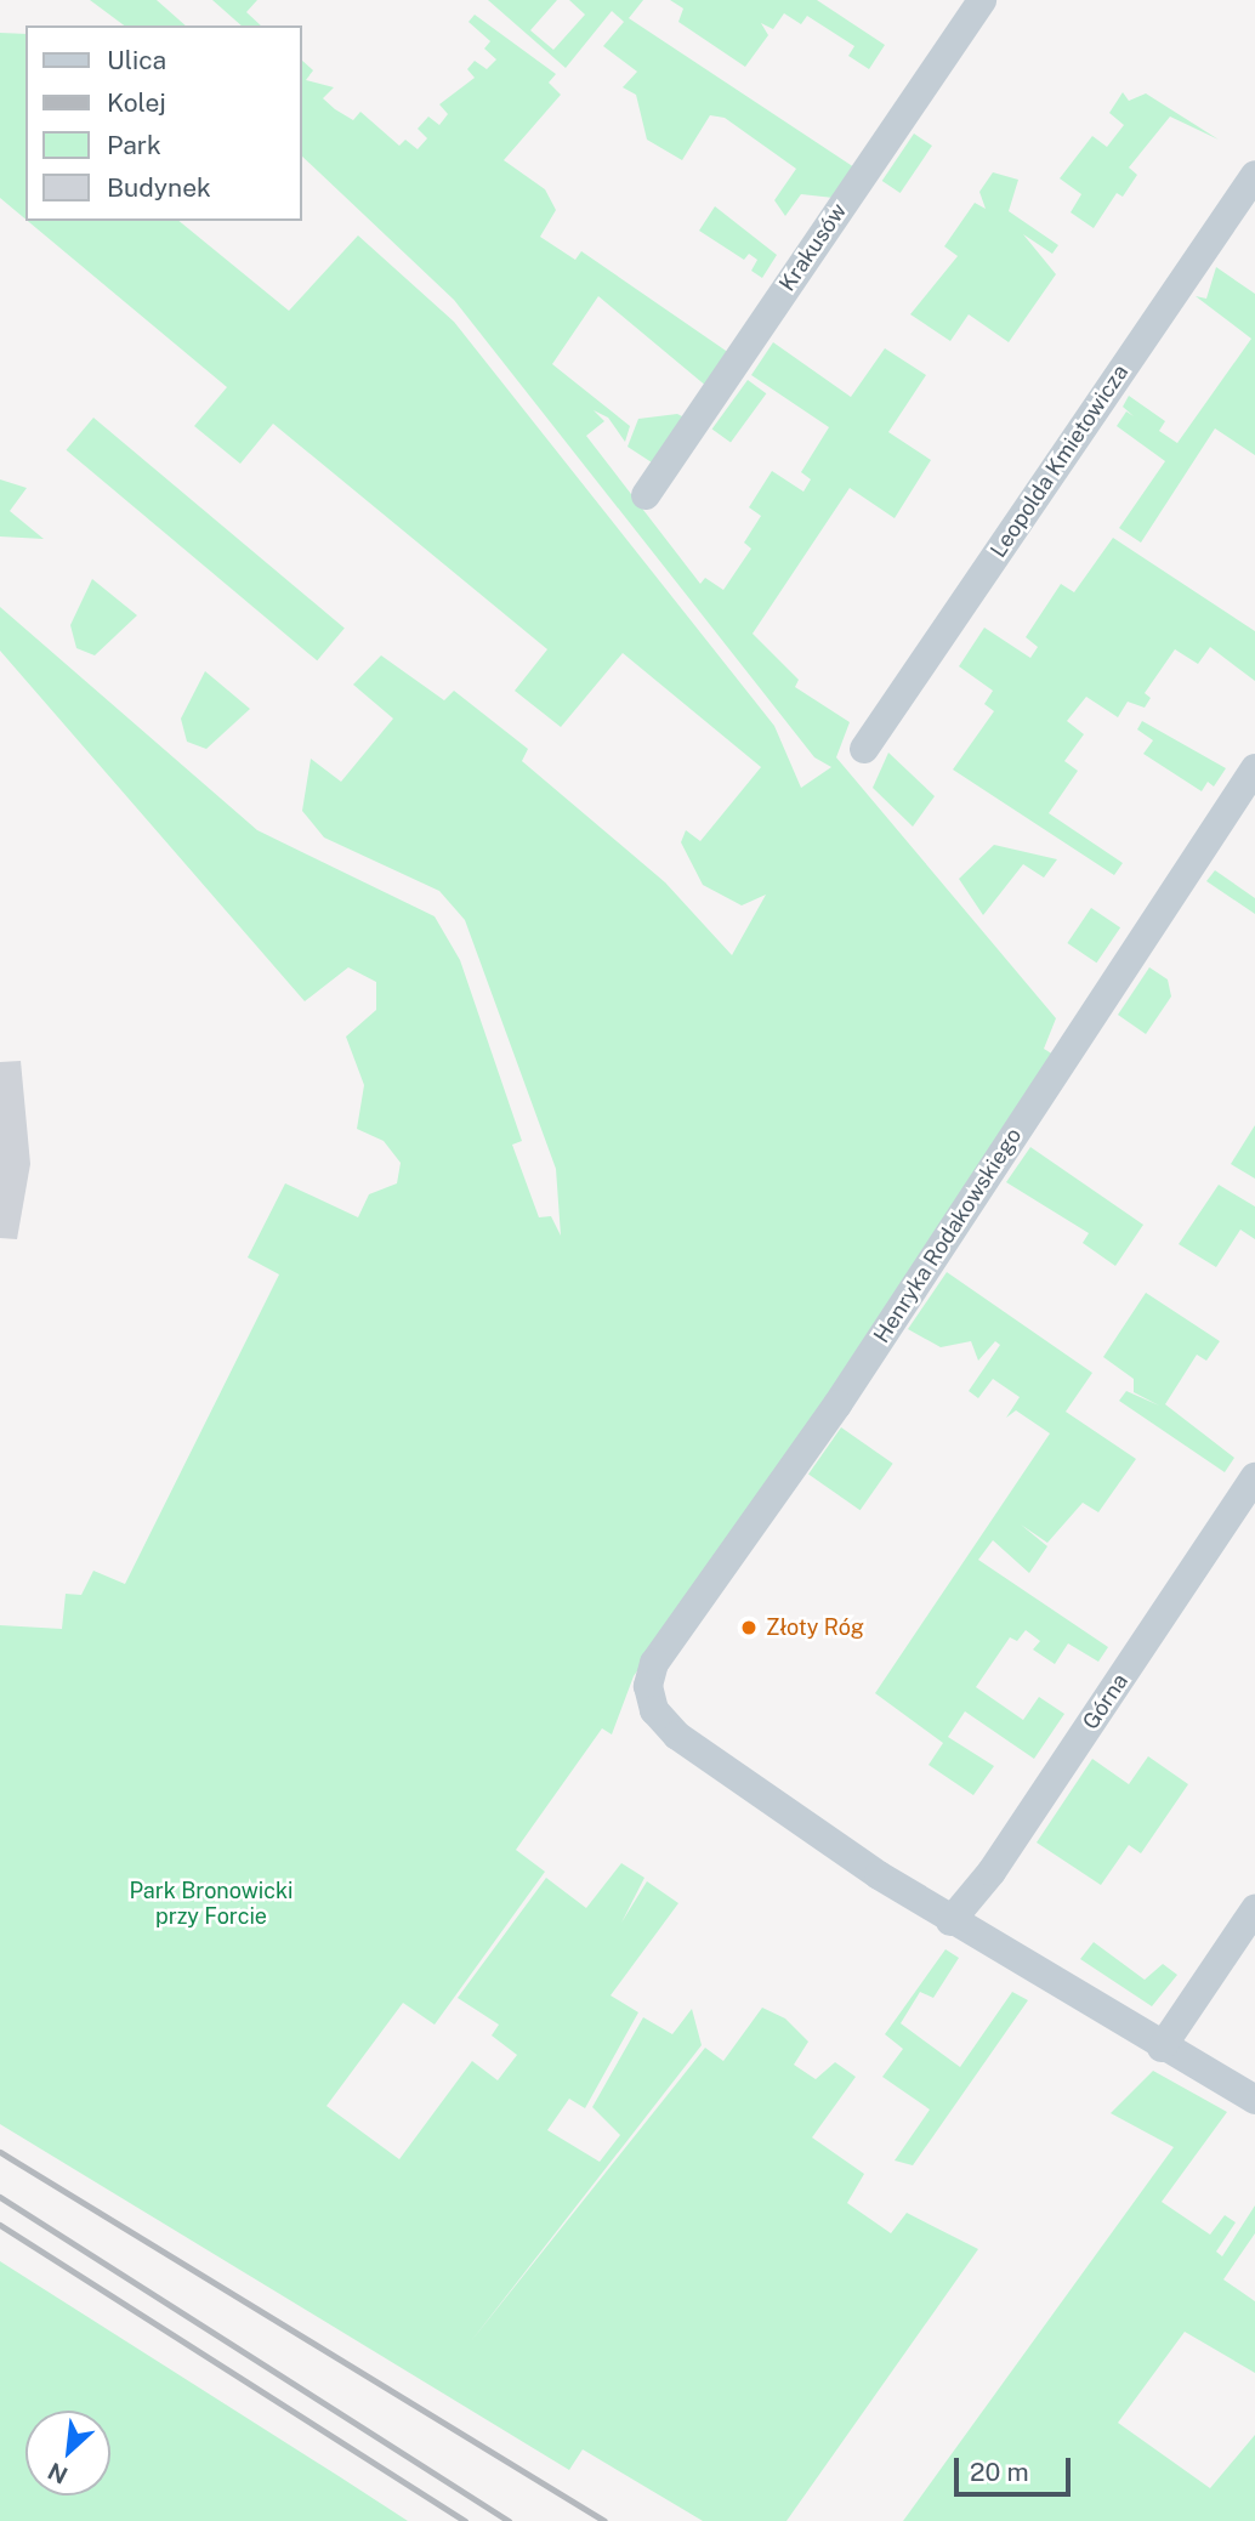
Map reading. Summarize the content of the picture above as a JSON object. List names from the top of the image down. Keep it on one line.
{"streets":{"street":["Krakusów","Leopolda Kmietowicza","Henryka Rodakowskiego","Górna"]},"crossings":[["Henryka Rodakowskiego","Górna"]],"parks":["Park Bronowicki przy Forcie"],"places":["Złoty Róg"],"legend":["Ulica","Kolej","Park","Budynek"],"scale_bar":"20 m","north":"bottom left"}
